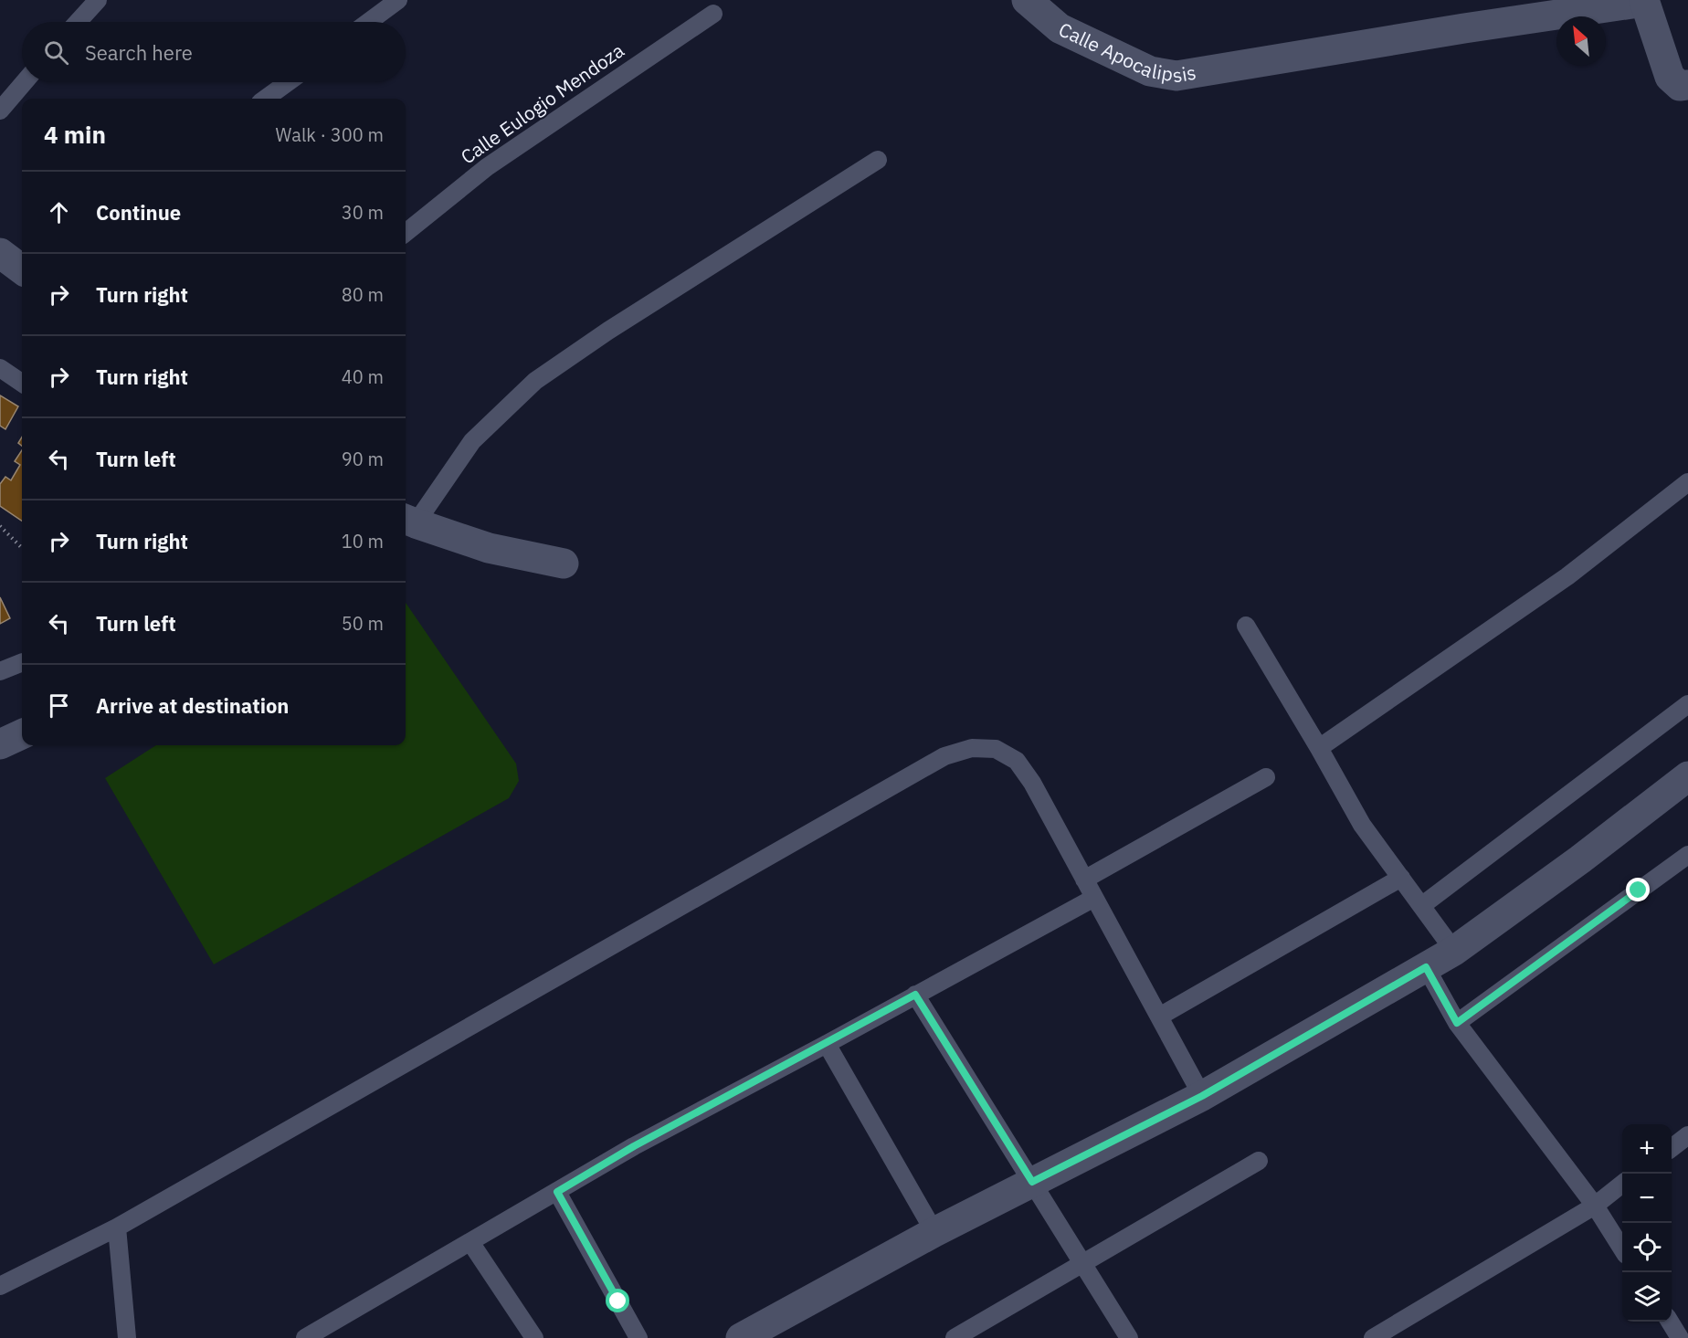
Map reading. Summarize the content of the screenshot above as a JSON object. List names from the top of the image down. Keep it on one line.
{"streets":{"street":["Calle Apocalipsis"],"lane":["Calle Eulogio Mendoza"]},"north":"top left","page":{"search":"Search here","heading":["4 min","Walk · 300 m"],"list":[["Continue","30 m"],["Turn right","80 m"],["Turn right","40 m"],["Turn left","90 m"],["Turn right","10 m"],["Turn left","50 m"],"Arrive at destination"],"map_buttons":["+","−"]}}
